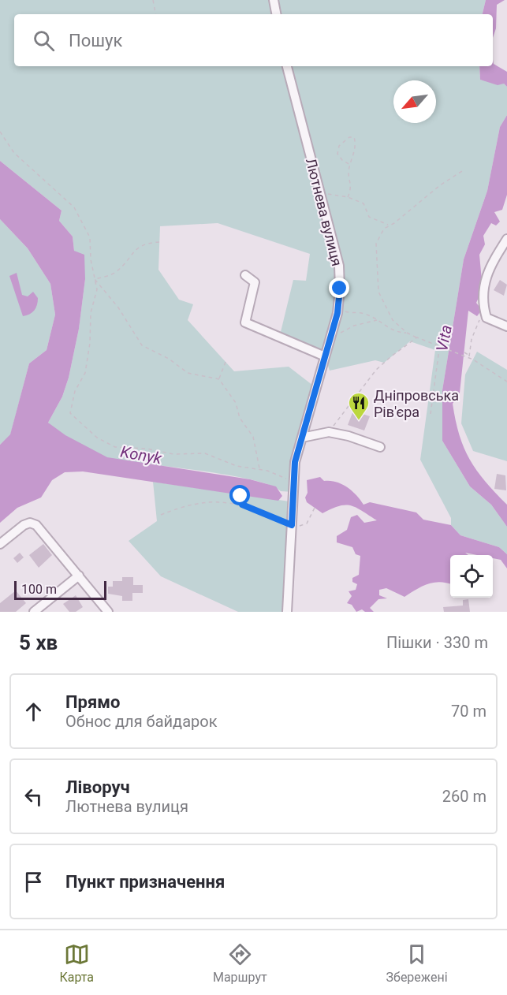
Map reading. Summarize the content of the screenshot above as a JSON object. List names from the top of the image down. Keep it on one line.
{"streets":{"street":["Лютнева вулиця"]},"water":["Vita","Konyk"],"places":{"restaurant":["Дніпровська Рів'єра"]},"scale_bar":"100 m","north":"bottom left","page":{"search":"Пошук","scale":"100 m","heading":["5 хв","Пішки · 330 m"],"list":[["Прямо","Обнос для байдарок","70 m"],["Ліворуч","Лютнева вулиця","260 m"],"Пункт призначення"],"nav":["Карта","Маршрут","Збережені"]}}
